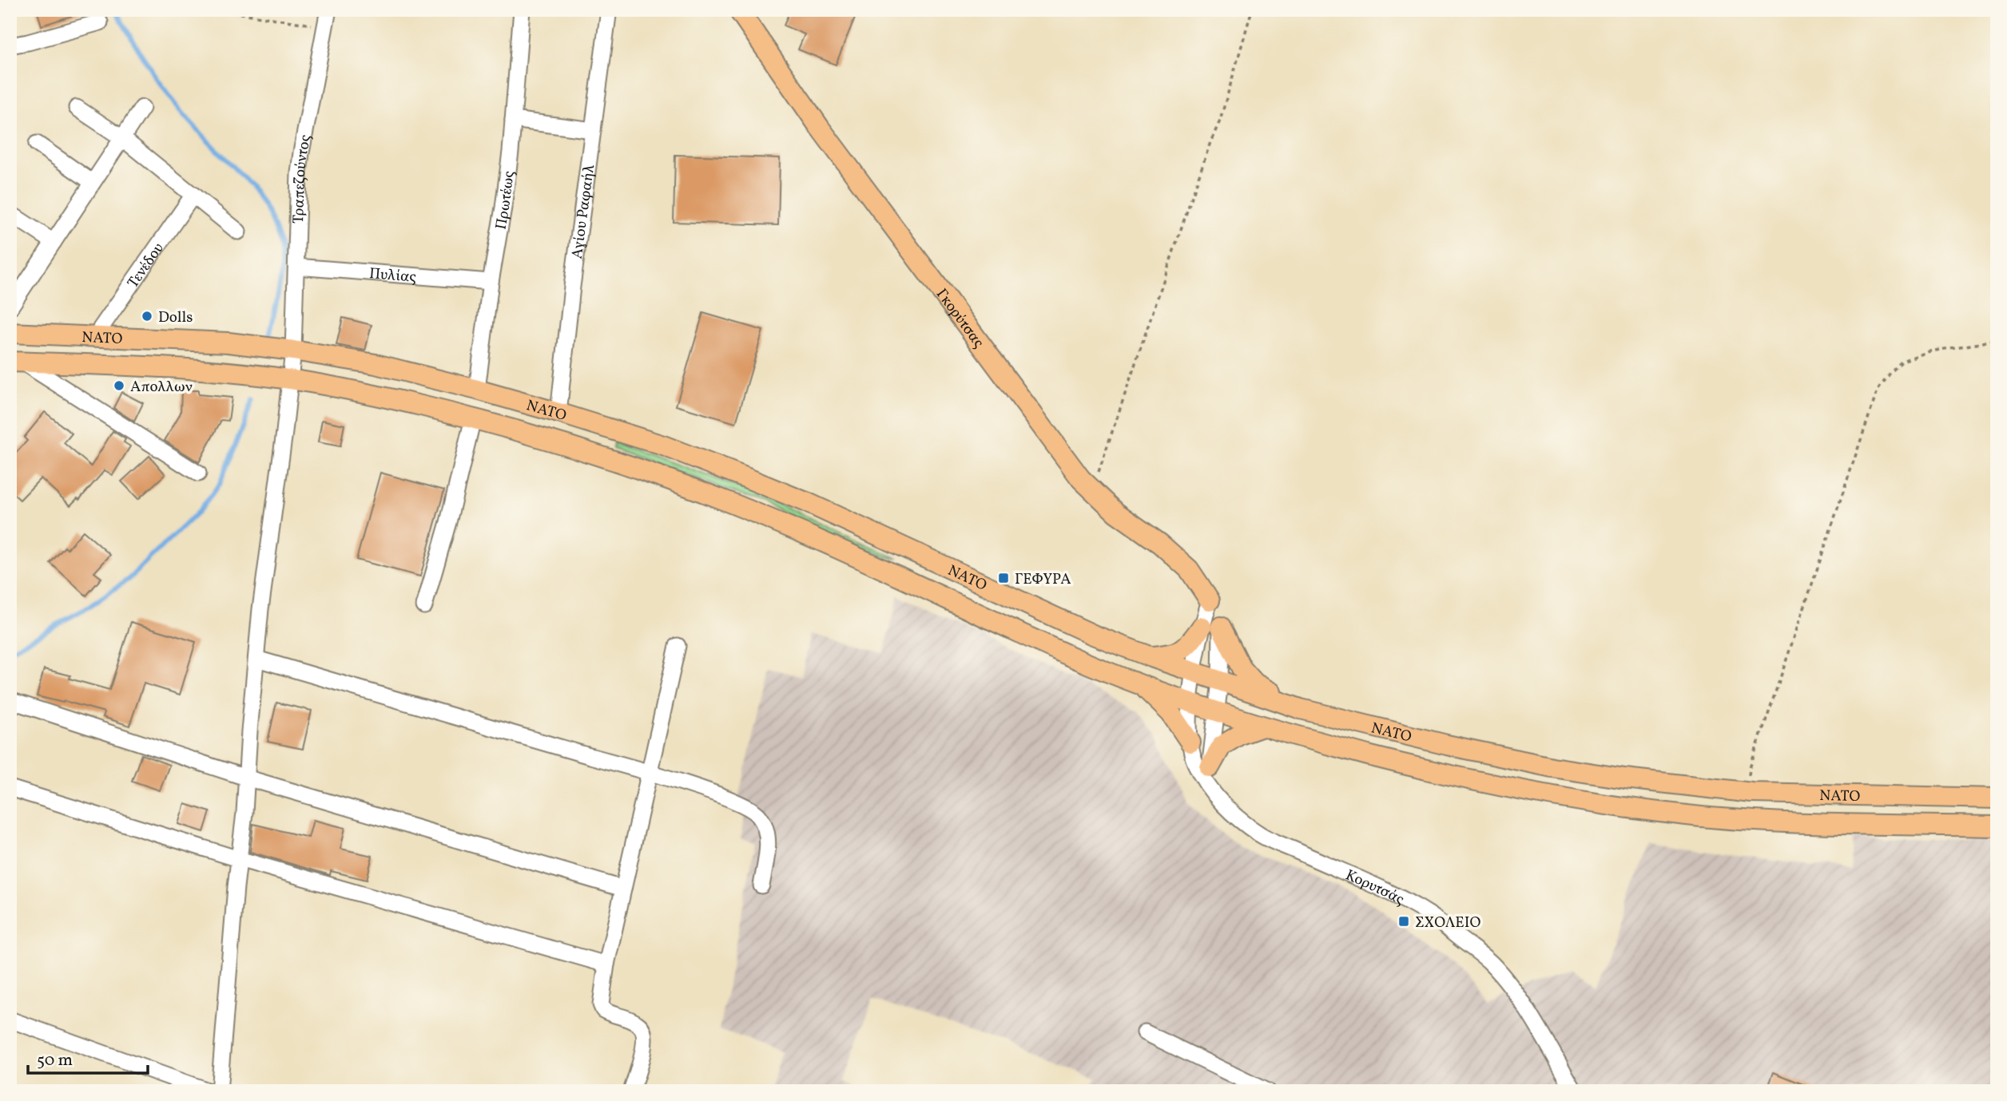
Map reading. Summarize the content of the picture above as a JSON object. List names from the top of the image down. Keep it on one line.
{"streets":{"main road":["Γκορύτσας","ΝΑΤΟ"],"street":["Τραπεζούντος","Πρωτέως","Αγίου Ραφαήλ","Τενέδου","Πυλίας","Κορυτσάς"]},"crossings":[["Τραπεζούντος","Πυλίας"],["Τραπεζούντος","ΝΑΤΟ"],["Πρωτέως","Πυλίας"],["Πρωτέως","ΝΑΤΟ"],["Αγίου Ραφαήλ","ΝΑΤΟ"],["Τενέδου","ΝΑΤΟ"],["ΝΑΤΟ","Κορυτσάς"]],"places":{"other":["Dolls","Απολλων"],"transit":["ΓΕΦΥΡΑ","ΣΧΟΛΕΙΟ"]},"scale_bar":"50 m"}
